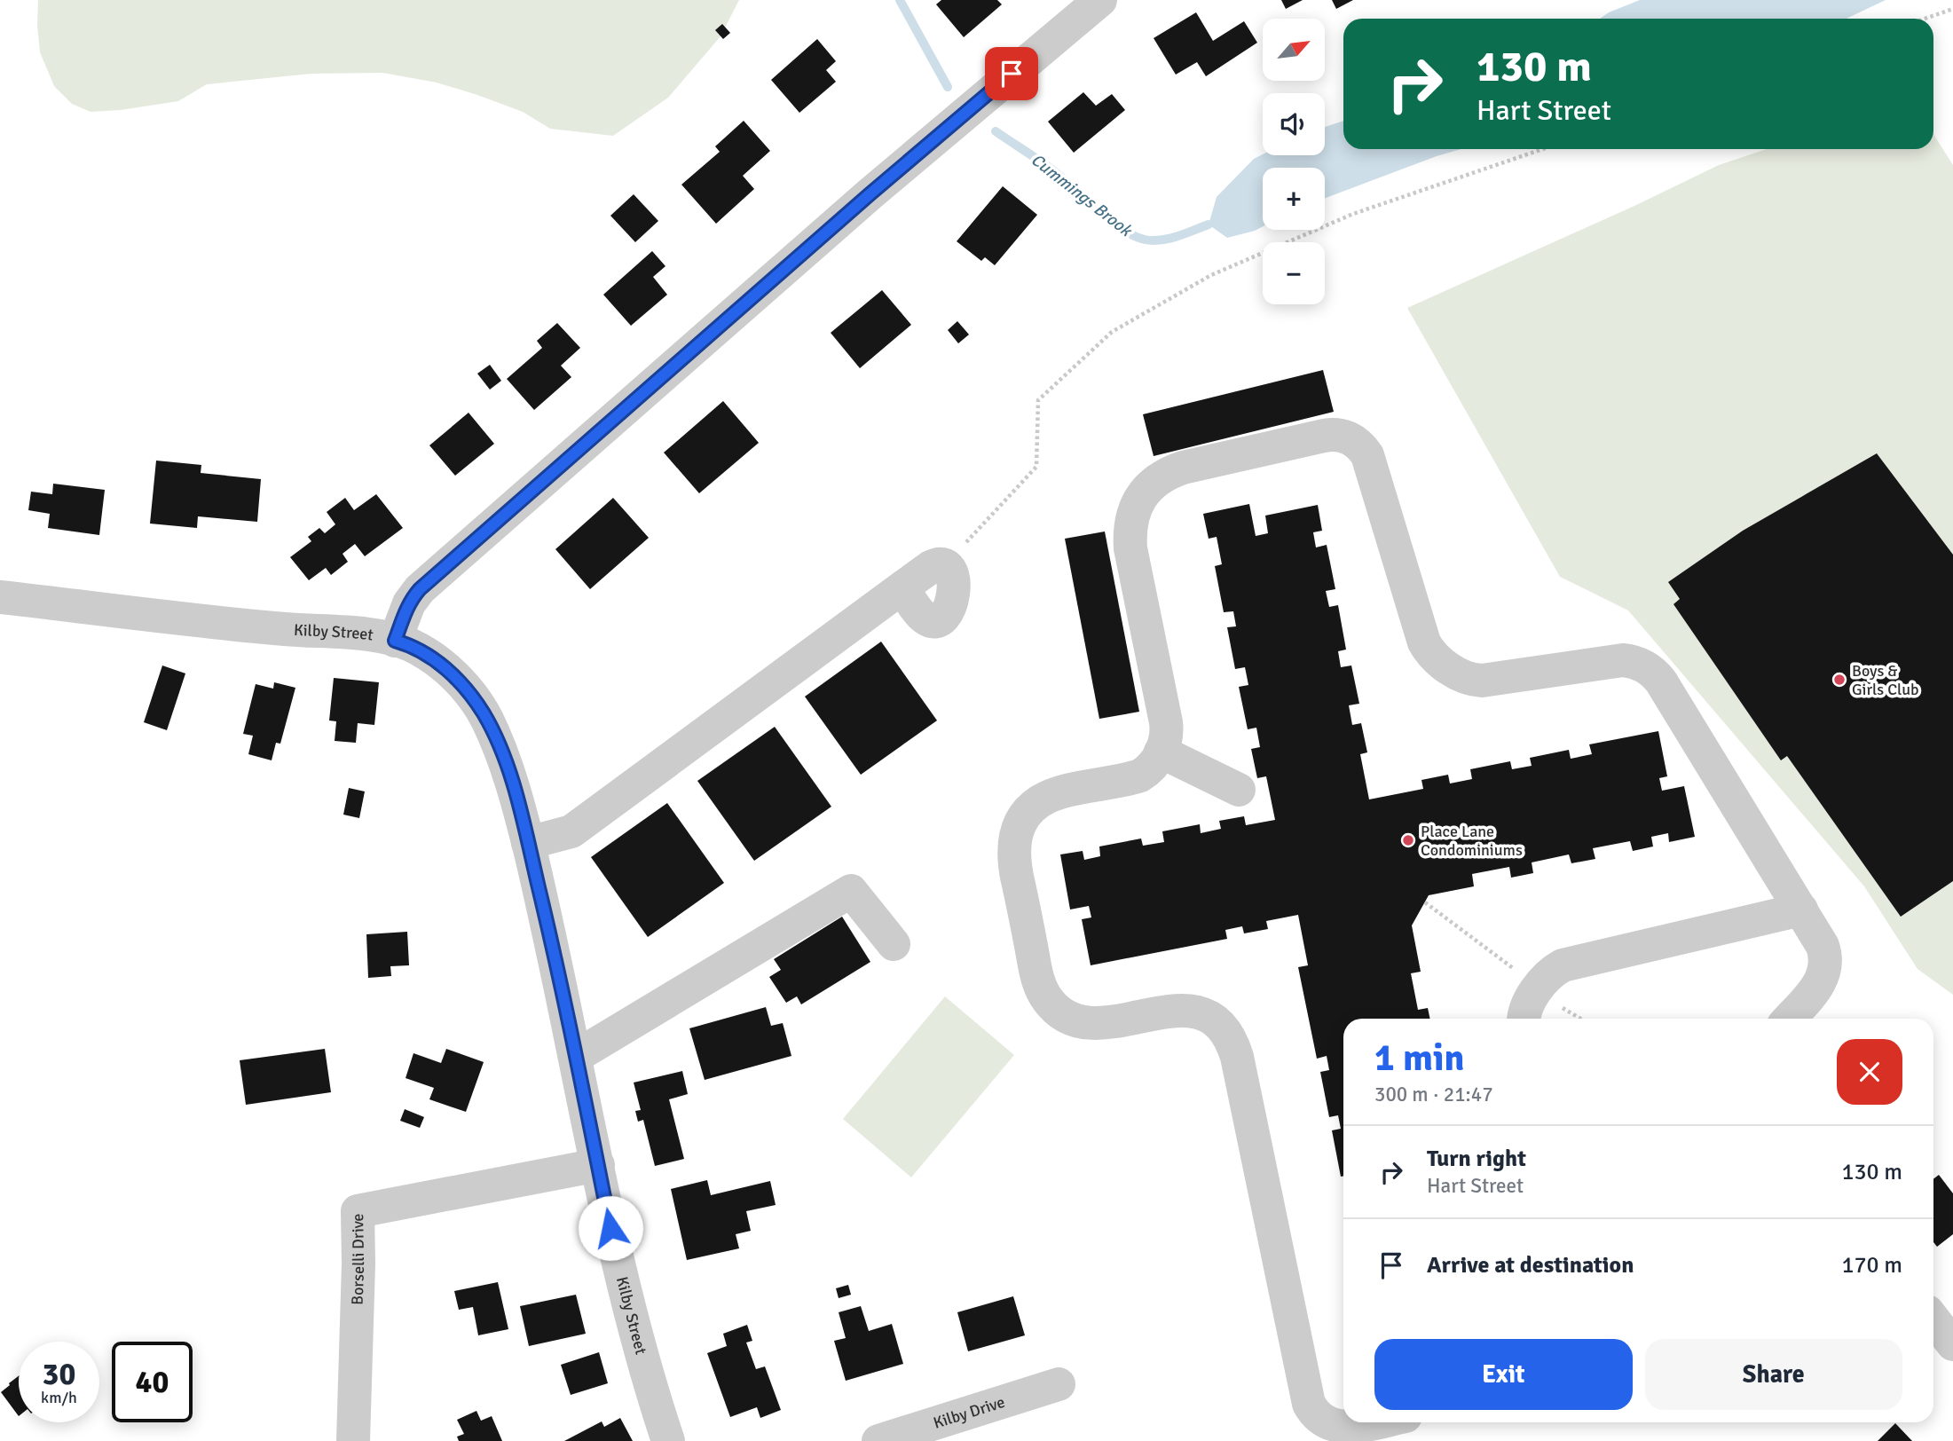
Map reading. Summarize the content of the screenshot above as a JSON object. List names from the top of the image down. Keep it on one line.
{"streets":{"street":["Kilby Street","Borselli Drive","Kilby Drive"]},"crossings":[["Kilby Street","Borselli Drive"]],"water":["Cummings Brook"],"places":["Boys & Girls Club","Place Lane Condominiums"],"north":"top right","page":{"map_buttons":["+","−"],"turn":["130 m","Hart Street"],"heading":["1 min","300 m · 21:47"],"list":[{"name":"Turn right","note":"Hart Street","value":"130 m"},{"name":"Arrive at destination","value":"170 m"}],"buttons":["Exit","Share"],"speed":"30 km/h","limit":"40"}}
